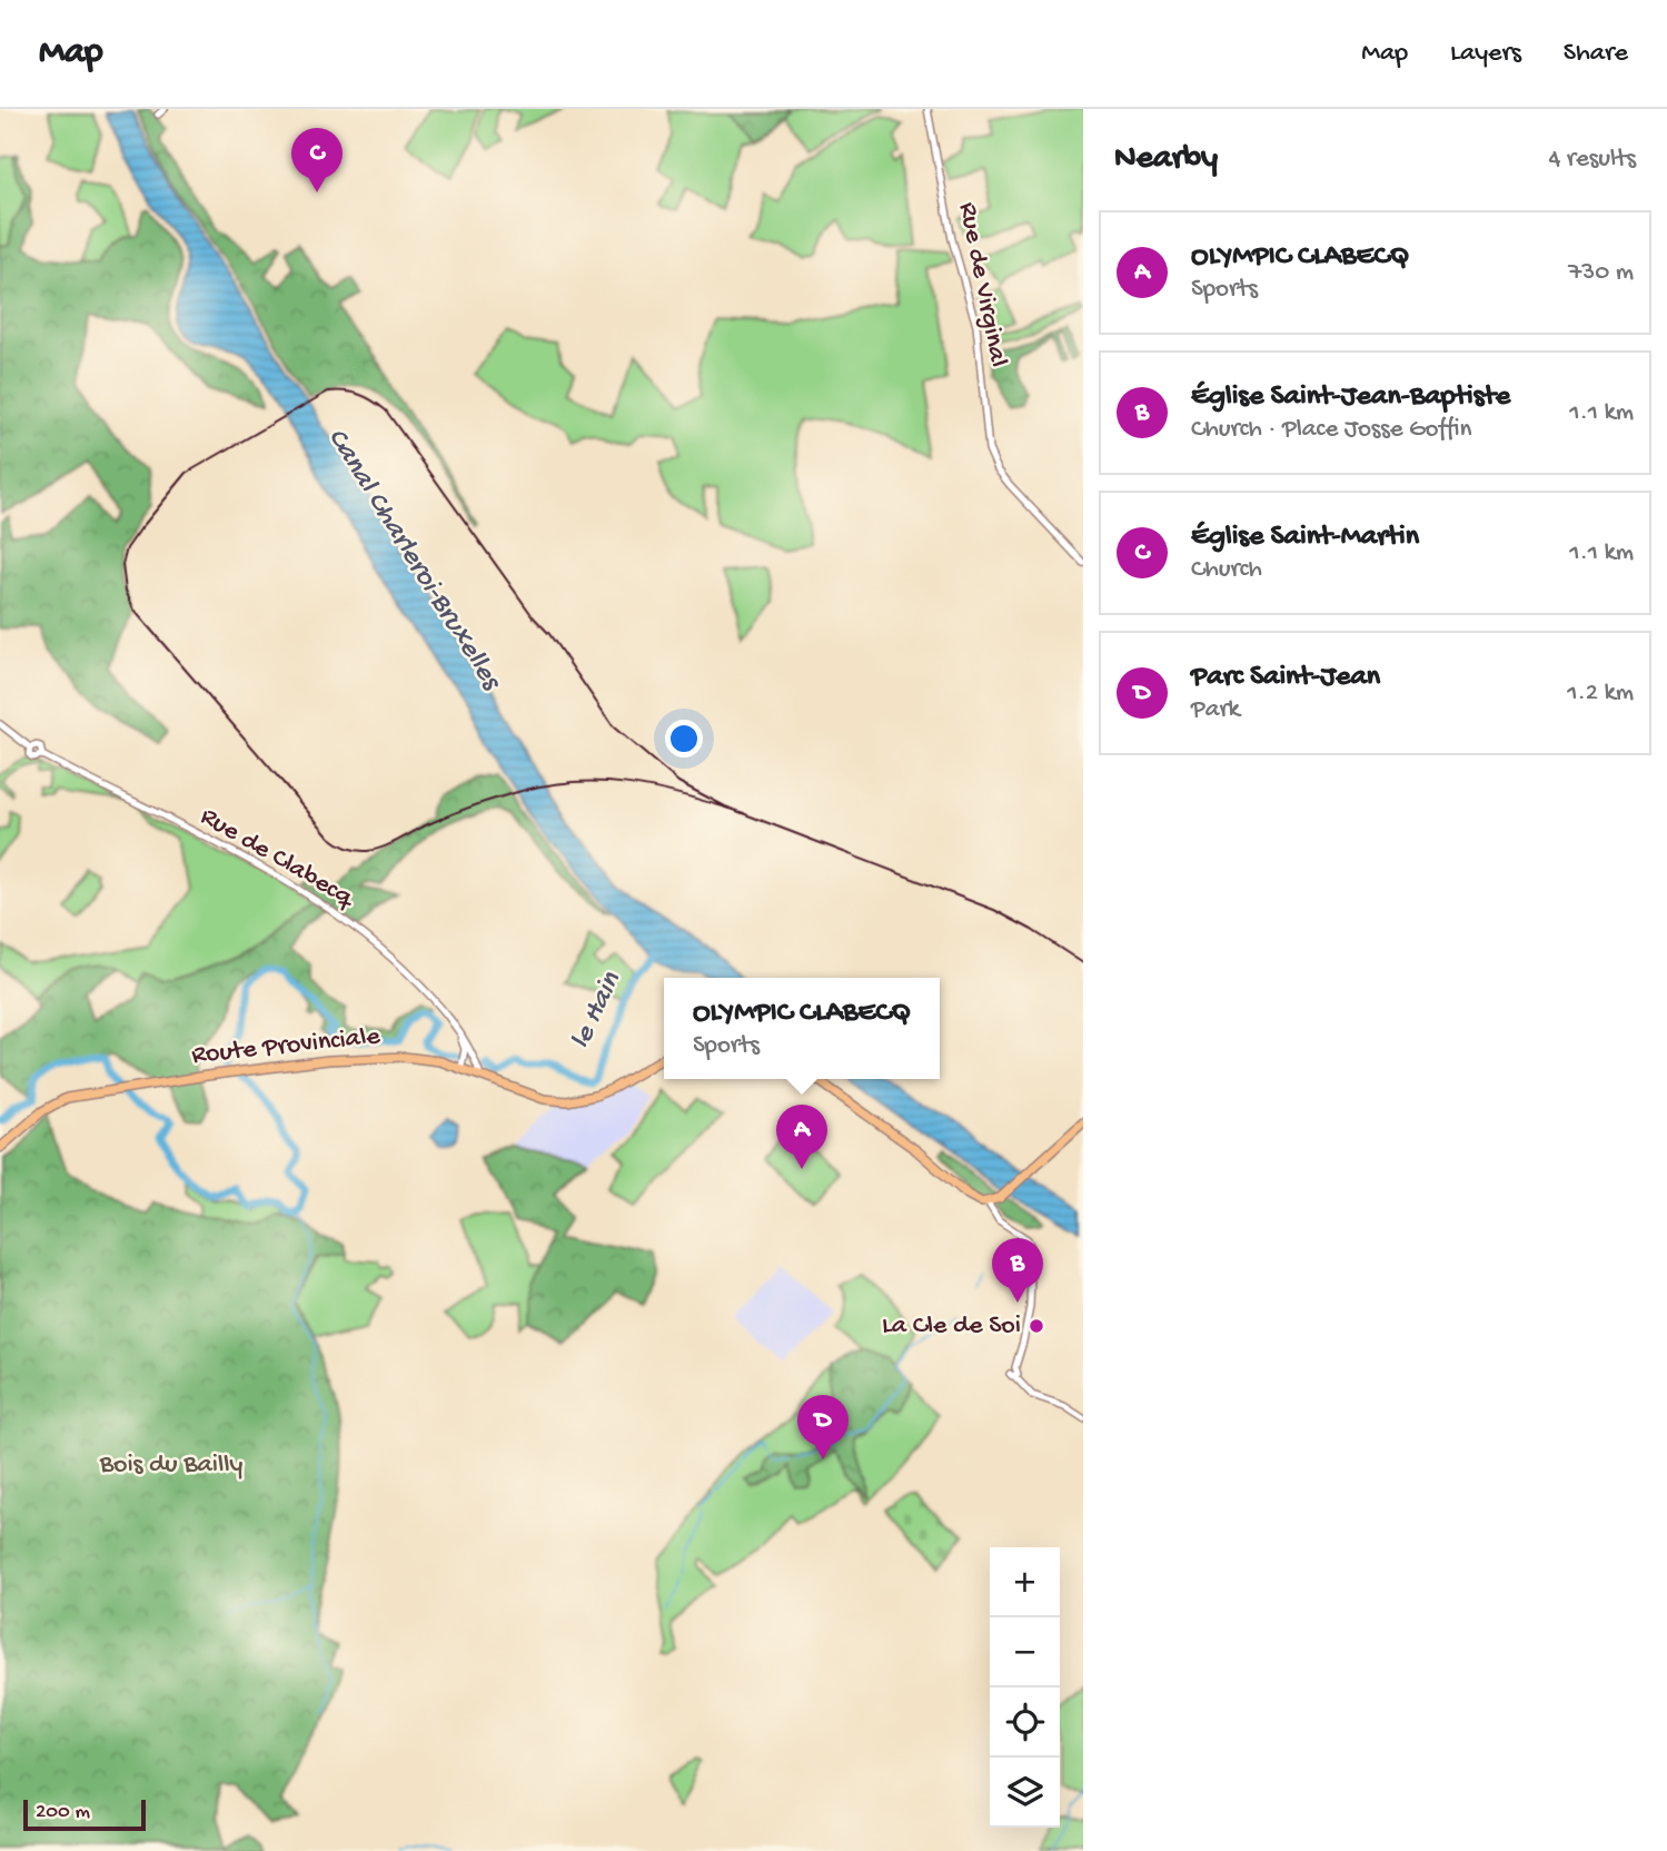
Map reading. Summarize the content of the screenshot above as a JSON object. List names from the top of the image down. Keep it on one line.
{"streets":{"main road":["Route Provinciale"],"street":["Rue de Virginal","Rue de Clabecq"]},"crossings":[["Rue de Clabecq","Route Provinciale"]],"water":["Canal Charleroi-Bruxelles","le Hain"],"parks":["Bois du Bailly"],"places":["La Cle de Soi"],"scale_bar":"200 m","page":{"header":"Map","nav":["Map","Layers","Share"],"heading":["Nearby","4 results"],"pins":["C","A","B","D"],"list":[{"mark":"A","name":"OLYMPIC CLABECQ","note":"Sports","value":"730 m"},{"mark":"B","name":"Église Saint-Jean-Baptiste","note":"Church · Place Josse Goffin","value":"1.1 km"},{"mark":"C","name":"Église Saint-Martin","note":"Church","value":"1.1 km"},{"mark":"D","name":"Parc Saint-Jean","note":"Park","value":"1.2 km"}],"popup":["OLYMPIC CLABECQ","Sports"],"map_buttons":["+","−"],"scale":"200 m"}}
